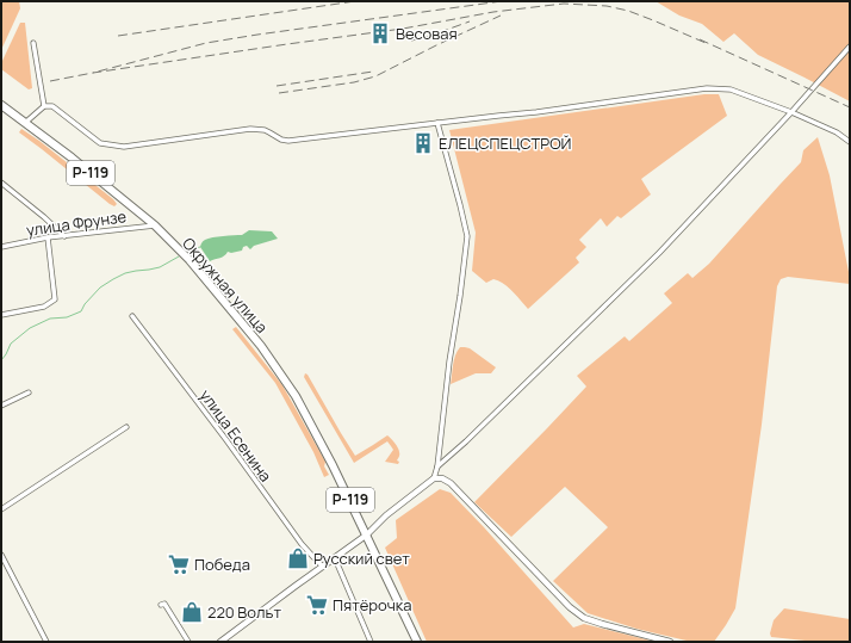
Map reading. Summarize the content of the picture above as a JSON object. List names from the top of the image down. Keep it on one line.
{"streets":{"highway":["Р-119","Окружная улица"],"street":["улица Фрунзе","улица Есенина"]},"crossings":[["Р-119","Окружная улица"],["улица Фрунзе","Окружная улица"]],"places":{"building":["Весовая","ЕЛЕЦСПЕЦСТРОЙ"],"shop":["Русский свет","220 Вольт"],"supermarket":["Победа","Пятёрочка"]}}
